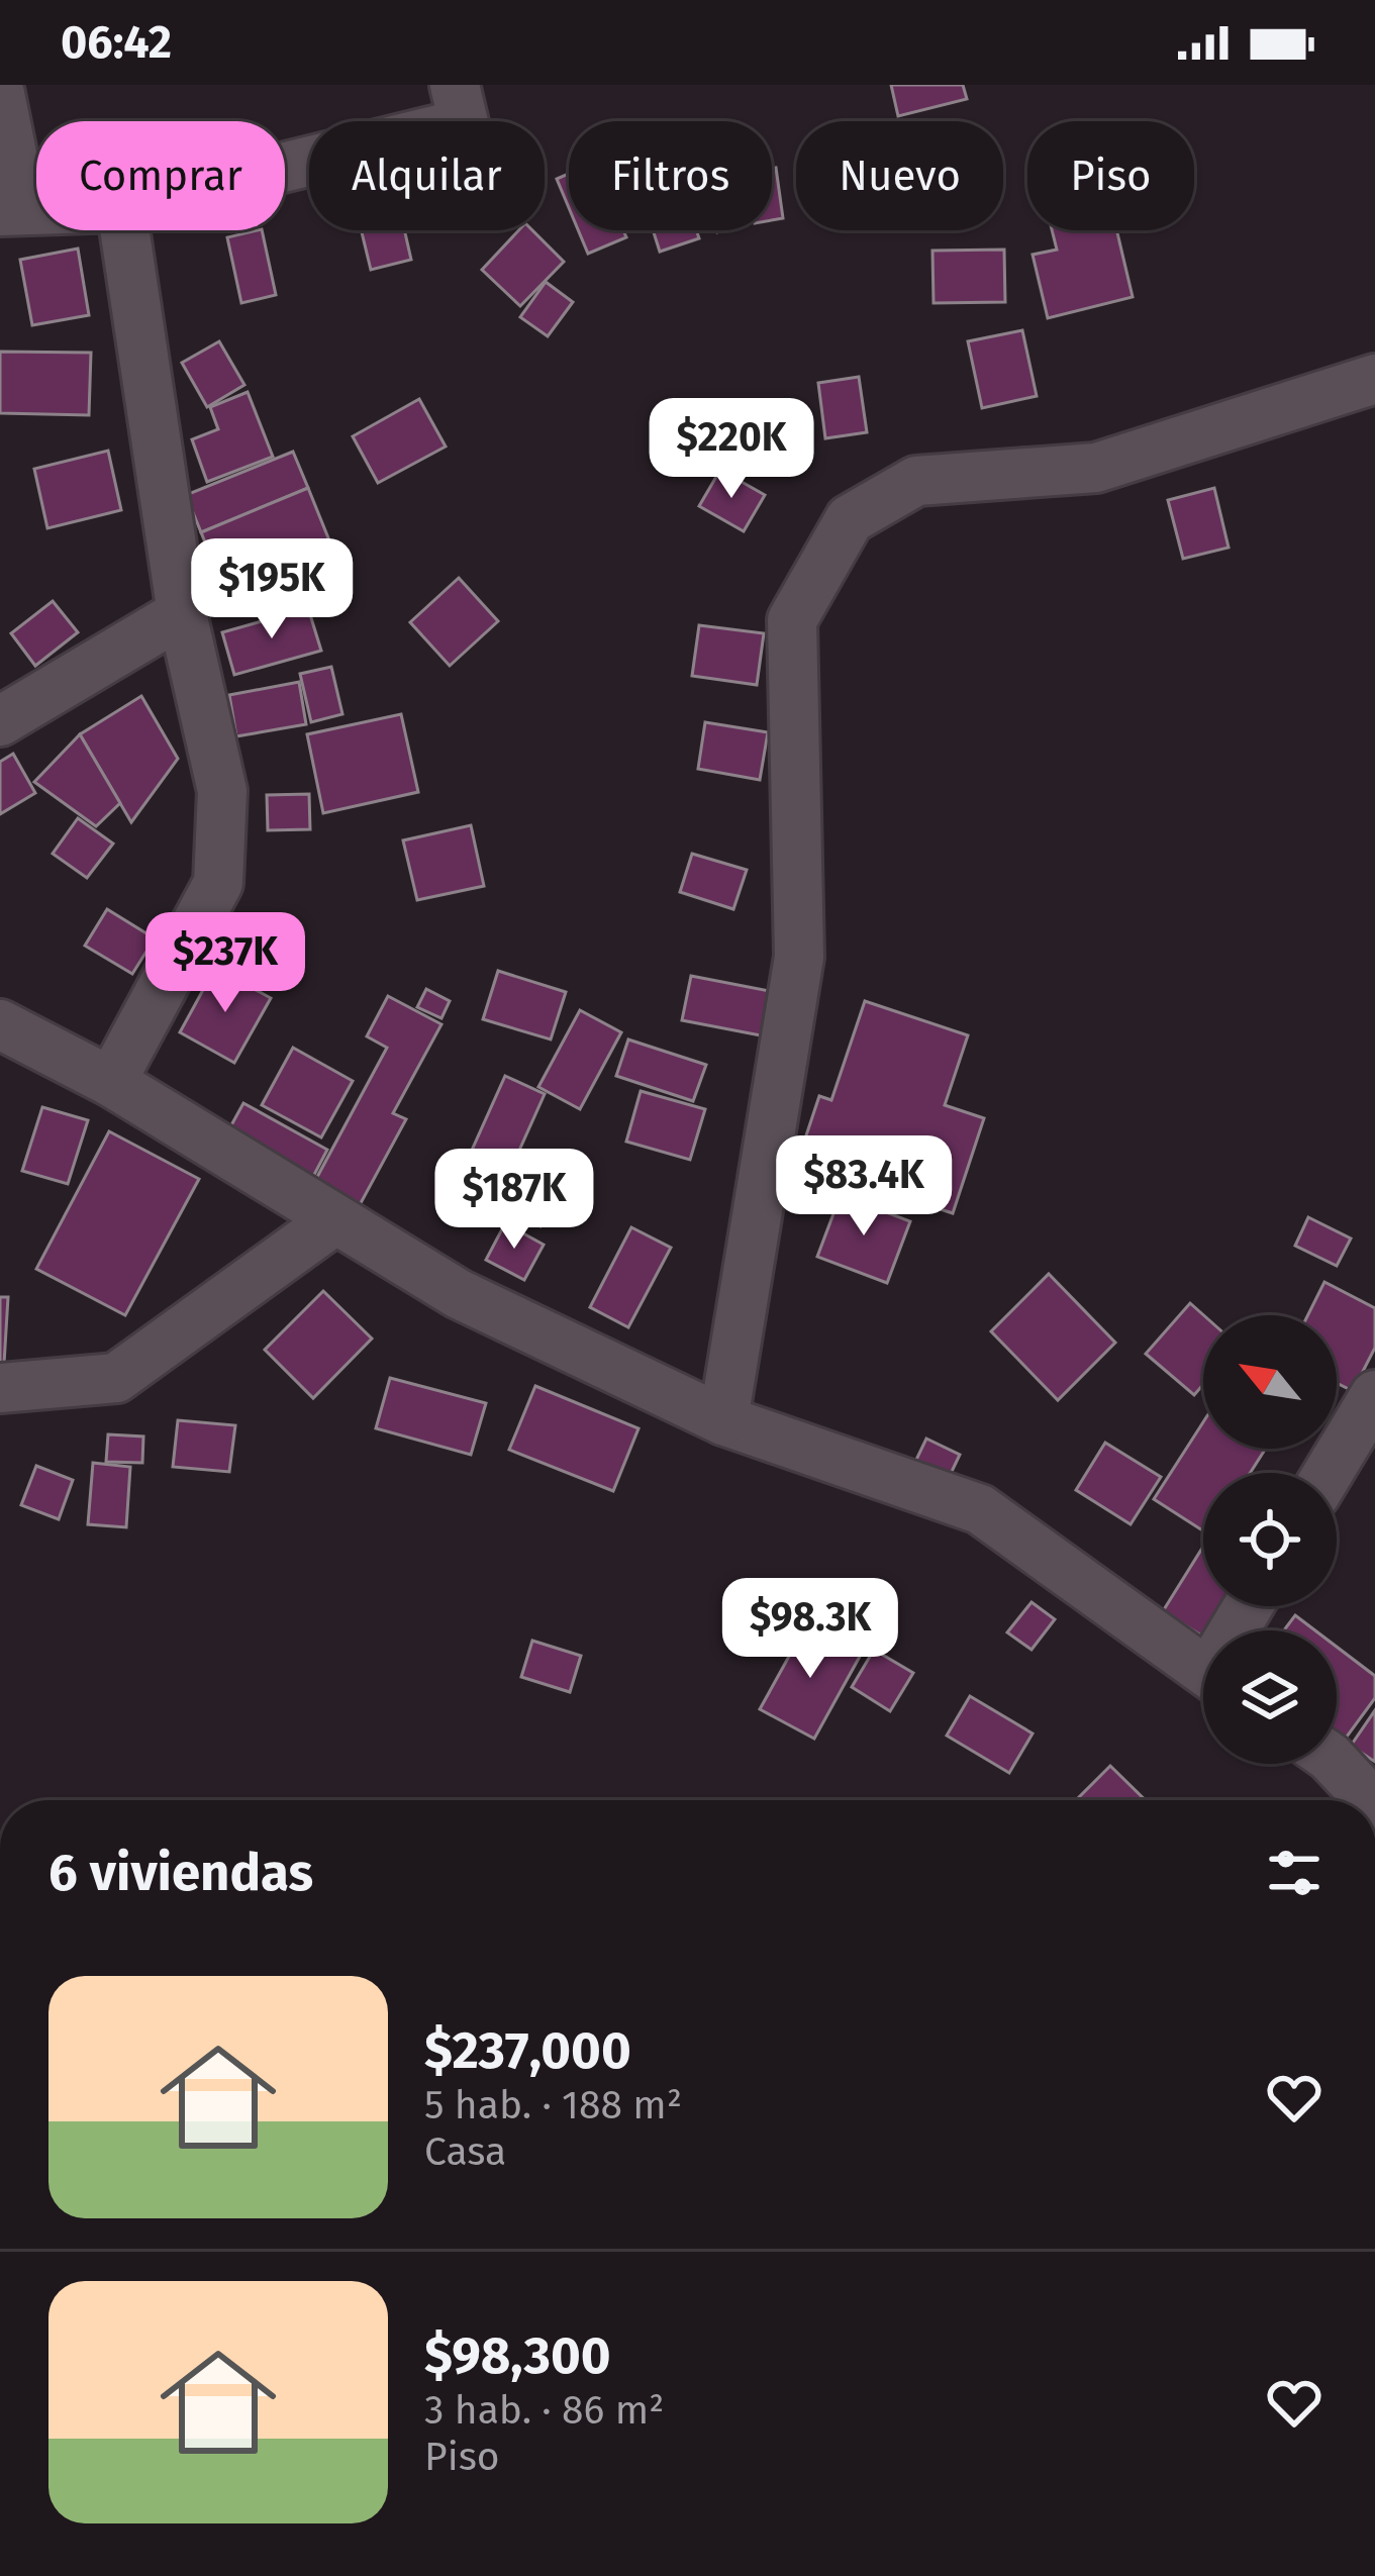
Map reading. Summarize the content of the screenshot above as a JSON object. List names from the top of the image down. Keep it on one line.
{"north":"top left","page":{"status":"06:42","chip":["Comprar","Alquilar","Filtros","Nuevo","Piso"],"price":["$220K","$195K","$237K","$83.4K","$187K","$98.3K"],"heading":"6 viviendas","list":[{"name":"$237,000","note":"5 hab. · 188 m² · Casa"},{"name":"$98,300","note":"3 hab. · 86 m² · Piso"}]}}
